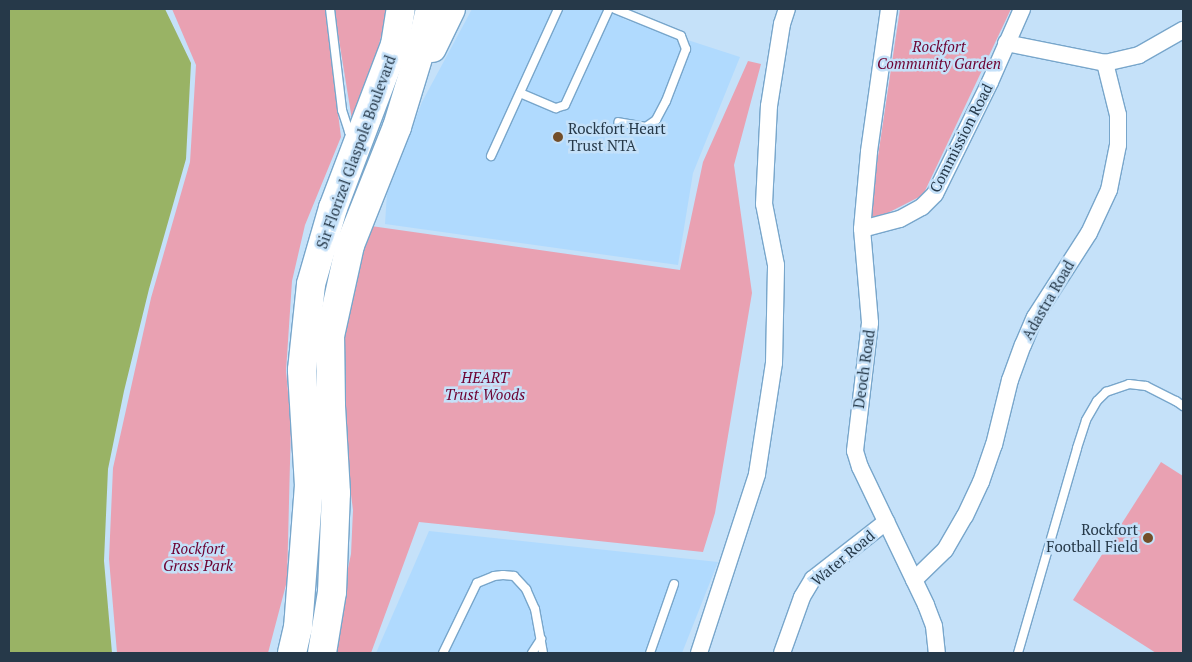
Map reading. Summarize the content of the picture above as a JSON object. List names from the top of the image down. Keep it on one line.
{"streets":{"highway":["Sir Florizel Glaspole Boulevard"],"street":["Commission Road","Adastra Road","Deoch Road","Water Road"]},"crossings":[["Commission Road","Deoch Road"],["Adastra Road","Deoch Road"],["Deoch Road","Water Road"]],"parks":["Rockfort Community Garden","HEART Trust Woods","Rockfort Grass Park"],"places":["Rockfort Heart Trust NTA","Rockfort Football Field"]}
